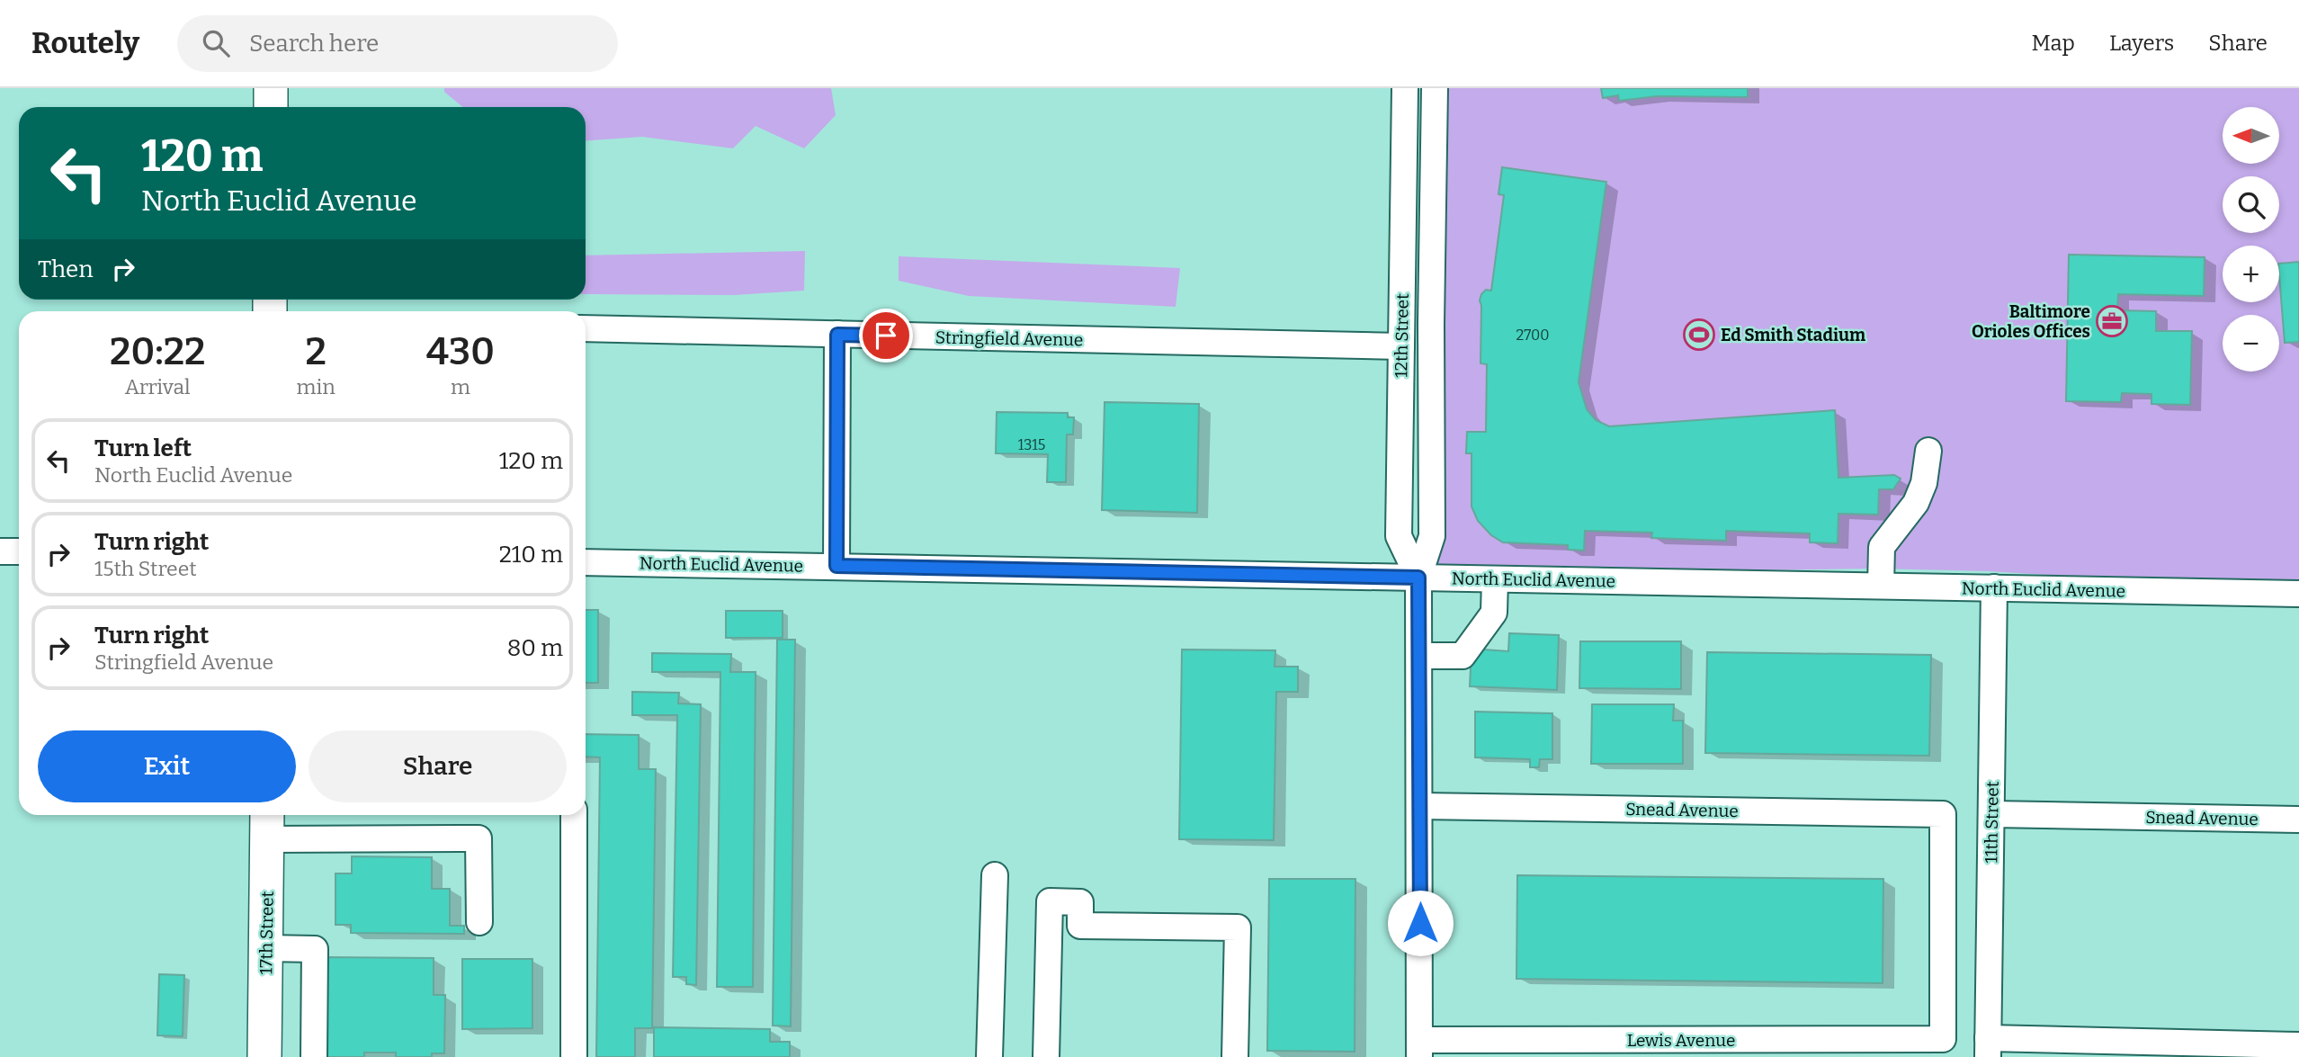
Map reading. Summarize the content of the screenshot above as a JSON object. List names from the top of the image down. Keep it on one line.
{"streets":{"main road":["17th Street"],"street":["12th Street","Stringfield Avenue","North Euclid Avenue","Snead Avenue","11th Street","Lewis Avenue"]},"crossings":[["12th Street","Stringfield Avenue"],["12th Street","North Euclid Avenue"],["12th Street","Snead Avenue"],["12th Street","Lewis Avenue"],["North Euclid Avenue","11th Street"],["Snead Avenue","11th Street"],["Snead Avenue","Lewis Avenue"]],"places":{"office":["Baltimore Orioles Offices"],"sports":["Ed Smith Stadium"]},"house_numbers":["2700","1315"],"north":"left","page":{"header":"Routely","search":"Search here","nav":["Map","Layers","Share"],"map_buttons":["+","−"],"turn":["120 m","North Euclid Avenue"],"then":"Then","eta":["20:22","Arrival","2","min","430","m"],"list":[{"name":"Turn left","note":"North Euclid Avenue","value":"120 m"},{"name":"Turn right","note":"15th Street","value":"210 m"},{"name":"Turn right","note":"Stringfield Avenue","value":"80 m"}],"buttons":["Exit","Share"]}}
